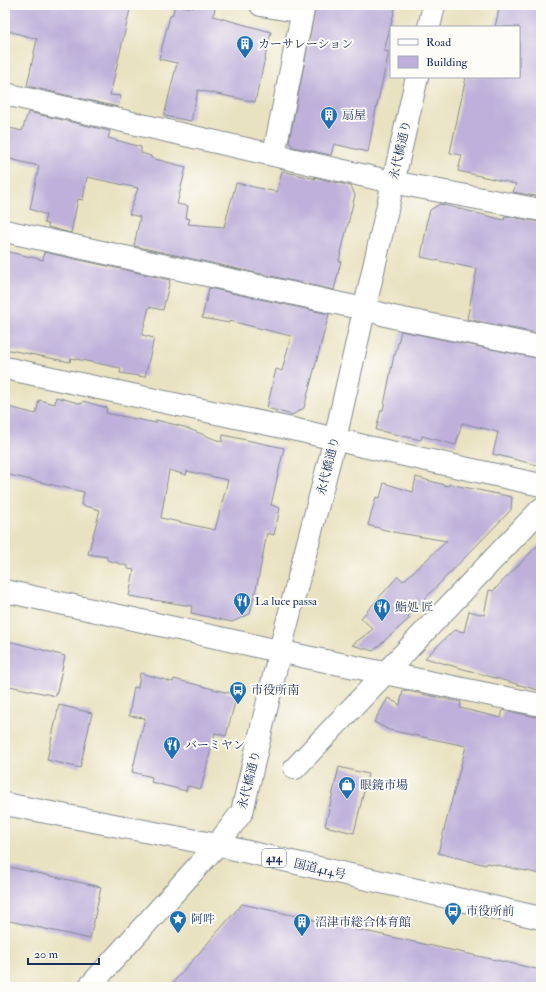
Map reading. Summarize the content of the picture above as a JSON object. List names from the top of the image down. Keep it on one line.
{"streets":{"main road":["永代橋通り","414","国道414号"]},"crossings":[["永代橋通り","国道414号"]],"places":{"building":["カーサレーション","扇屋","沼津市総合体育館"],"restaurant":["La luce passa","鮨処 匠","バーミヤン"],"bus stop":["市役所南","市役所前"],"shop":["眼鏡市場"],"place":["阿吽"]},"legend":["Road","Building"],"scale_bar":"20 m"}
